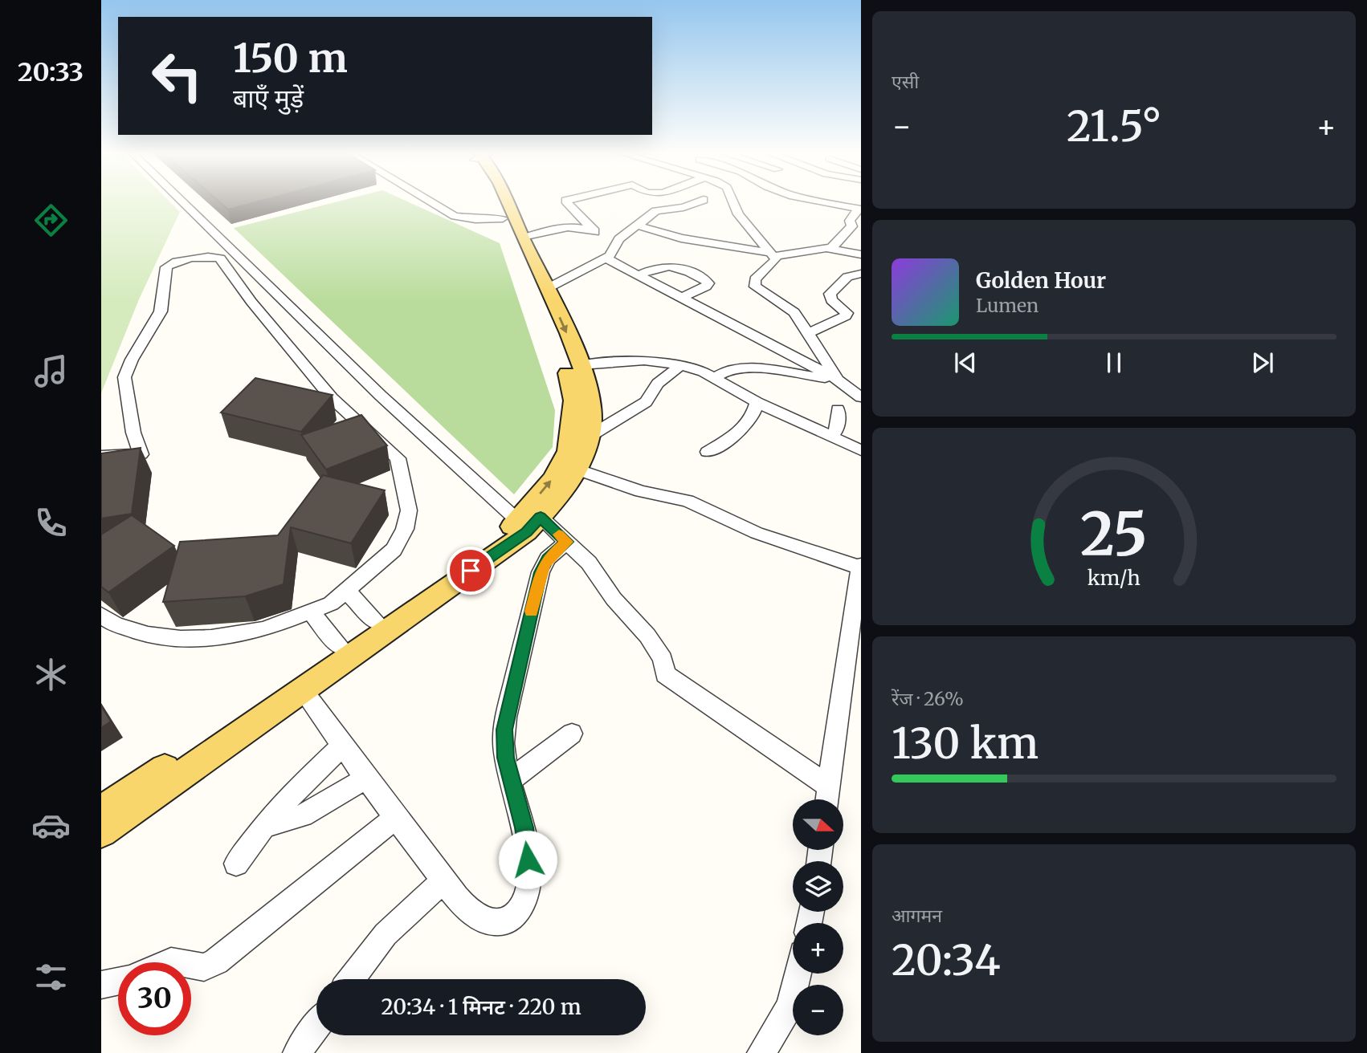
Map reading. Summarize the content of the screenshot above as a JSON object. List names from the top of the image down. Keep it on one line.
{"north":"right","page":{"tabs":"20:33","tile":["एसी",["रेंज · 26%","130 km"],["आगमन","20:34"]],"turn":["150 m","बाएँ मुड़ें"],"heat":["−","21.5°","+"],"song":["Golden Hour","Lumen"],"map_buttons":["+","−"],"limit":"30","trip":"20:34 · 1 मिनट · 220 m","gauge":["25","km/h"]}}
